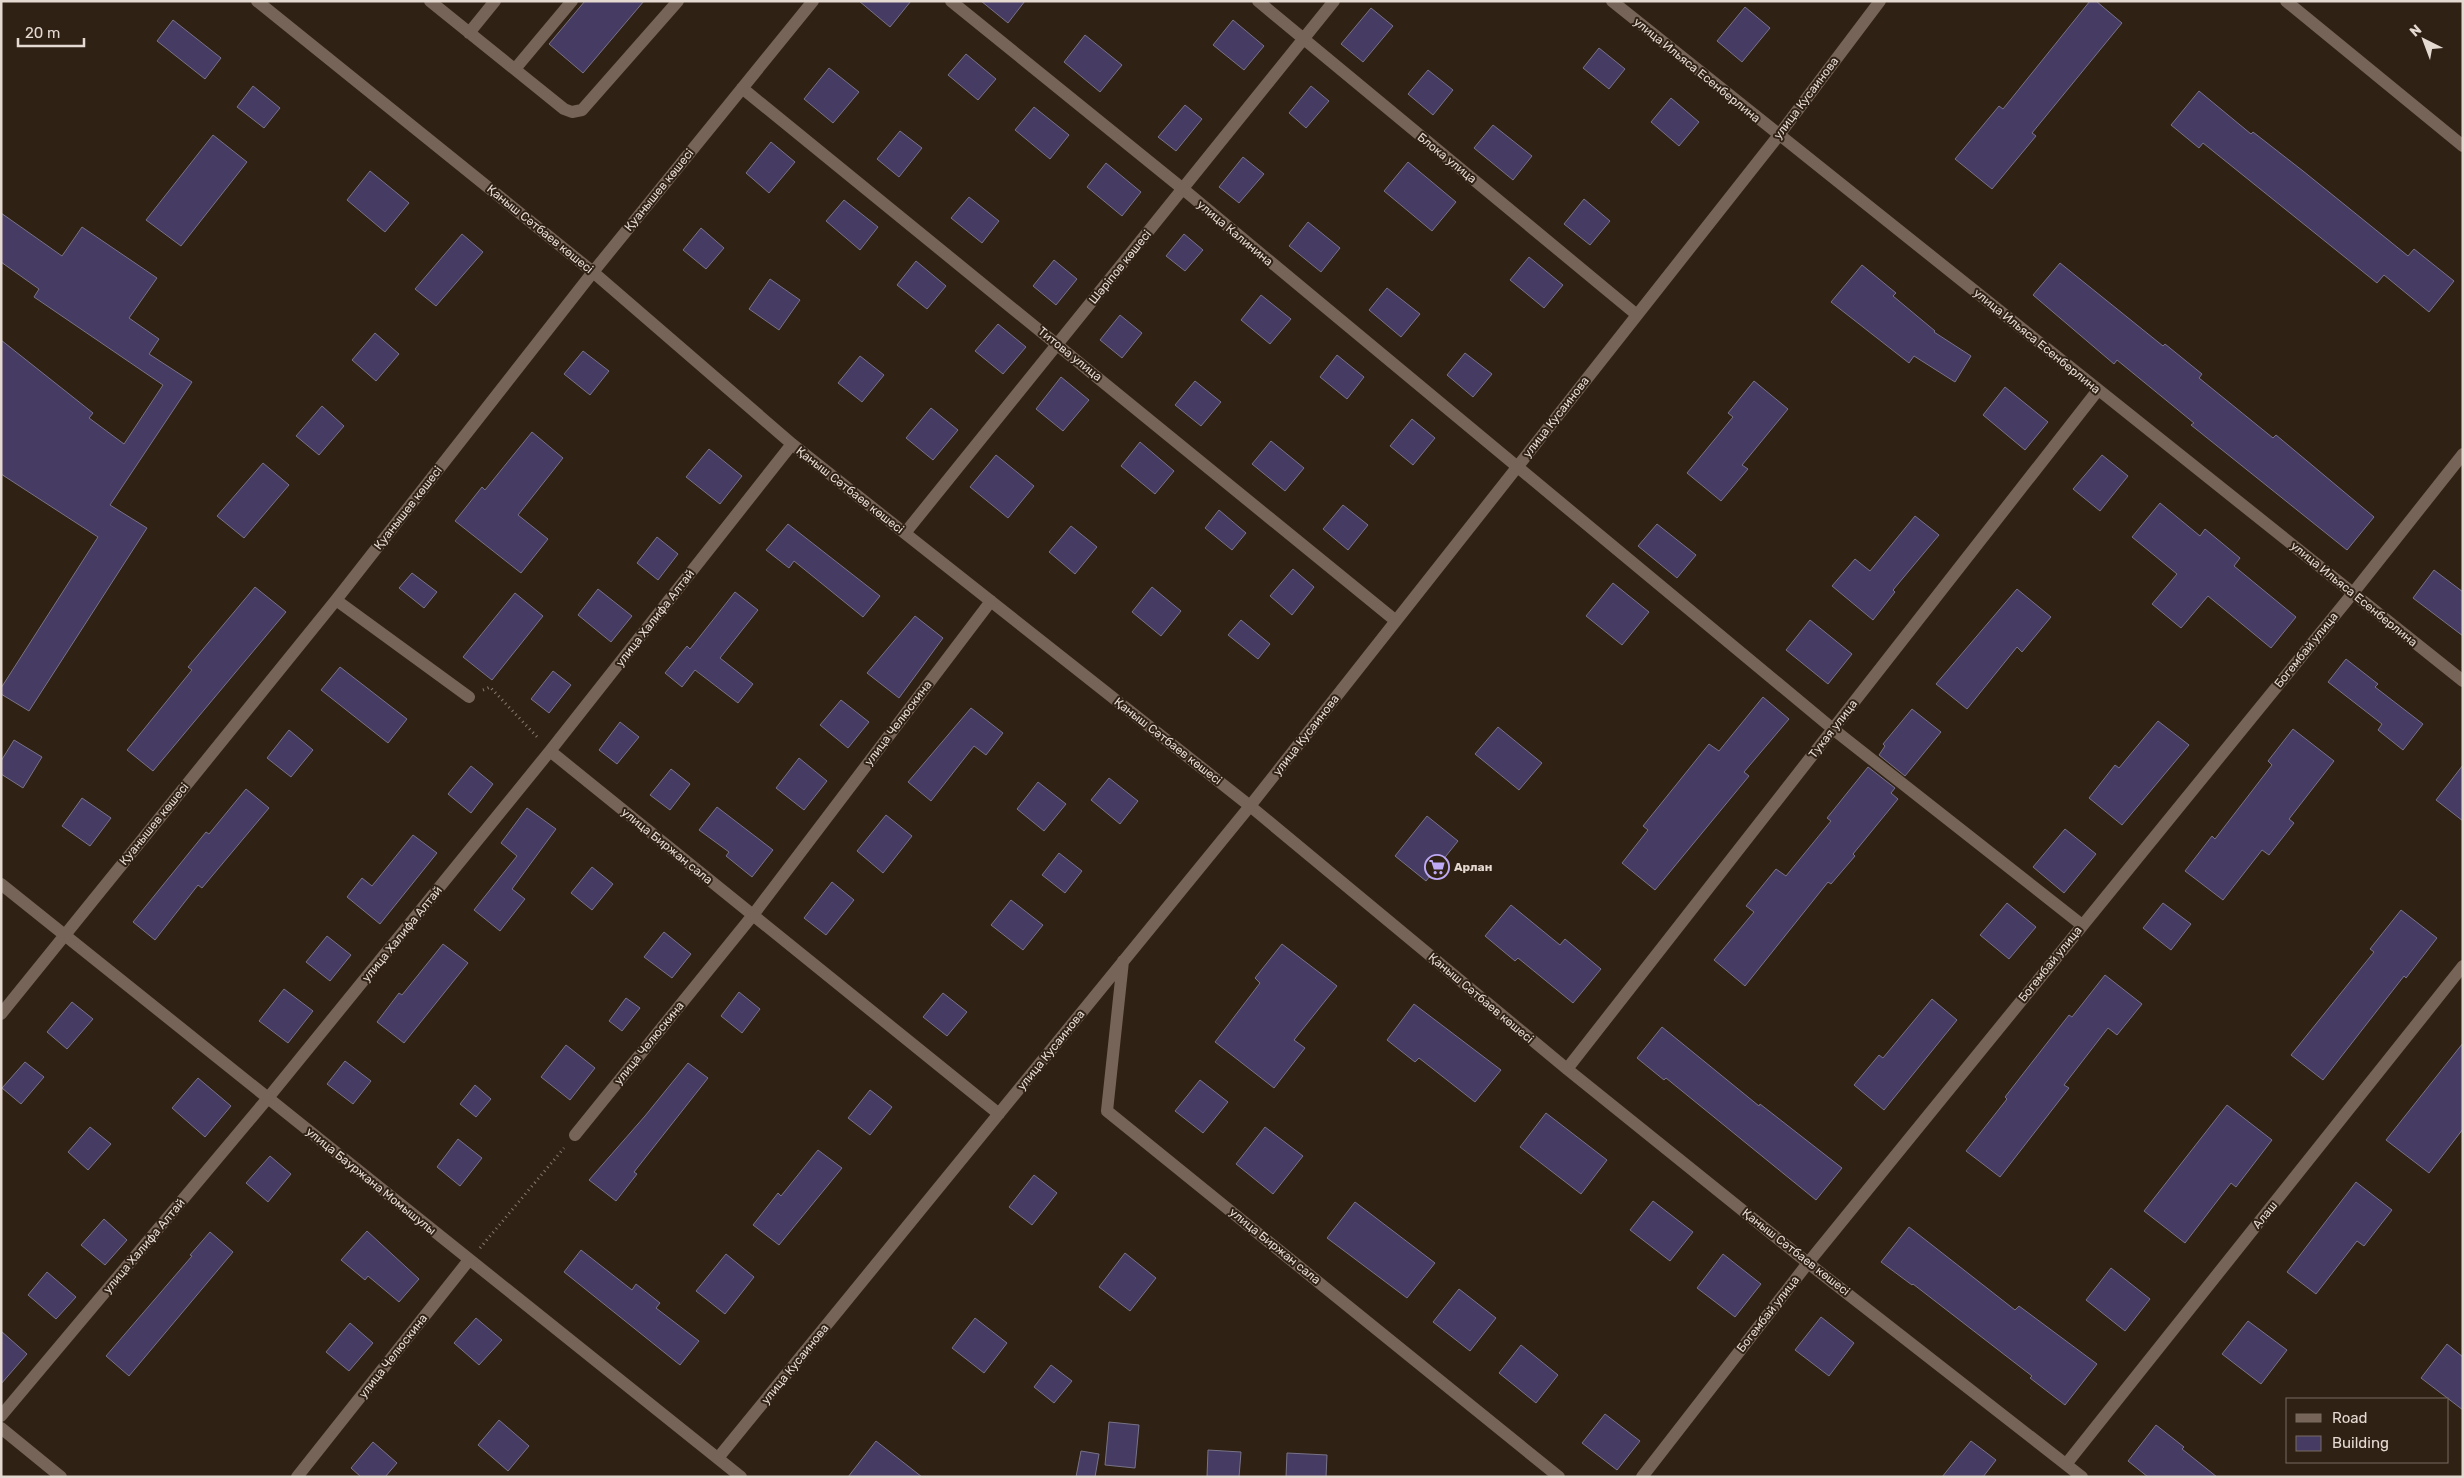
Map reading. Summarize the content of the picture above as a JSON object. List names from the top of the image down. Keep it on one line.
{"streets":{"street":["улица Ильяса Есенберлина","улица Кусаинова","Блока улица","Қуанышев көшесі","Қаныш Сәтбаев көшесі","улица Калинина","Шәріпов көшесі","Титова улица","улица Халифа Алтай","Богембай улица","улица Челюскина","Тукая улица","улица Биржан сала","улица Бауржана Момышулы","Алаш"]},"crossings":[["улица Ильяса Есенберлина","улица Кусаинова"],["улица Ильяса Есенберлина","Богембай улица"],["улица Ильяса Есенберлина","Тукая улица"],["улица Кусаинова","Блока улица"],["улица Кусаинова","Қаныш Сәтбаев көшесі"],["улица Кусаинова","улица Калинина"],["улица Кусаинова","Титова улица"],["улица Кусаинова","улица Биржан сала"],["улица Кусаинова","улица Бауржана Момышулы"],["Блока улица","Шәріпов көшесі"],["Қуанышев көшесі","Қаныш Сәтбаев көшесі"],["Қуанышев көшесі","Титова улица"],["Қуанышев көшесі","улица Бауржана Момышулы"],["Қаныш Сәтбаев көшесі","Шәріпов көшесі"],["Қаныш Сәтбаев көшесі","улица Халифа Алтай"],["Қаныш Сәтбаев көшесі","Богембай улица"],["Қаныш Сәтбаев көшесі","улица Челюскина"],["Қаныш Сәтбаев көшесі","Тукая улица"],["Қаныш Сәтбаев көшесі","Алаш"],["улица Калинина","Шәріпов көшесі"],["улица Калинина","Богембай улица"],["улица Калинина","Тукая улица"],["Шәріпов көшесі","Титова улица"],["улица Халифа Алтай","улица Биржан сала"],["улица Халифа Алтай","улица Бауржана Момышулы"],["улица Челюскина","улица Биржан сала"],["улица Челюскина","улица Бауржана Момышулы"]],"places":{"supermarket":["Арлан"]},"legend":["Road","Building"],"scale_bar":"20 m","north":"top left"}
